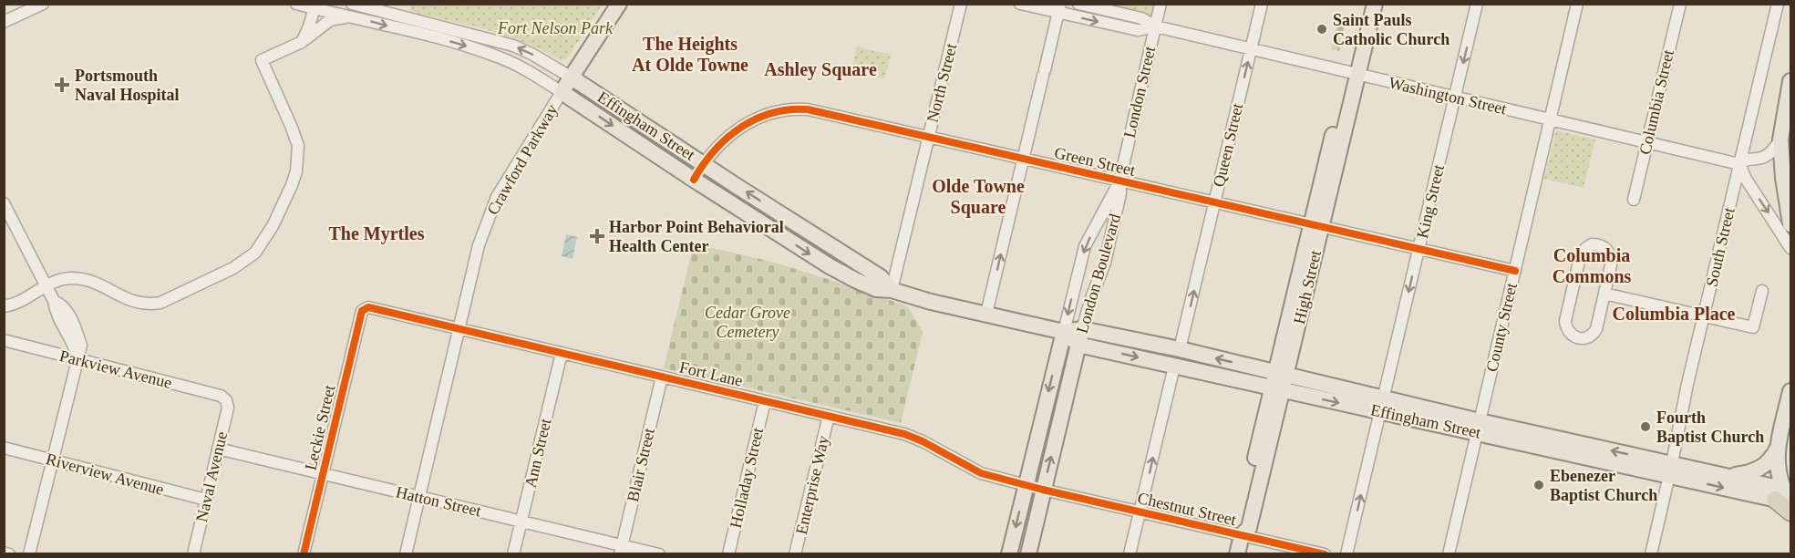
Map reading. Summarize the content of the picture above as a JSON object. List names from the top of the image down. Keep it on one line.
{"streets":{"main road":["Effingham Street","Crawford Parkway","London Boulevard","High Street"],"street":["North Street","London Street","Washington Street","Columbia Street","Queen Street","Green Street","King Street","South Street","County Street","Parkview Avenue","Fort Lane","Leckie Street","Ann Street","Blair Street","Riverview Avenue","Naval Avenue","Holladay Street","Enterprise Way","Hatton Street","Chestnut Street"]},"crossings":[["North Street","Effingham Street"],["North Street","Green Street"],["London Street","Washington Street"],["London Street","Green Street"],["London Street","London Boulevard"],["Washington Street","Columbia Street"],["Washington Street","Queen Street"],["Washington Street","King Street"],["Washington Street","South Street"],["Washington Street","High Street"],["Washington Street","County Street"],["Effingham Street","Queen Street"],["Effingham Street","Crawford Parkway"],["Effingham Street","Green Street"],["Effingham Street","King Street"],["Effingham Street","South Street"],["Effingham Street","London Boulevard"],["Effingham Street","High Street"],["Effingham Street","County Street"],["Queen Street","Green Street"],["Crawford Parkway","Fort Lane"],["Crawford Parkway","Hatton Street"],["Green Street","King Street"],["Green Street","London Boulevard"],["Green Street","High Street"],["Green Street","County Street"],["London Boulevard","Fort Lane"],["London Boulevard","Chestnut Street"],["High Street","Chestnut Street"],["Parkview Avenue","Naval Avenue"],["Fort Lane","Leckie Street"],["Fort Lane","Ann Street"],["Fort Lane","Blair Street"],["Fort Lane","Holladay Street"],["Fort Lane","Enterprise Way"],["Fort Lane","Chestnut Street"],["Leckie Street","Hatton Street"],["Ann Street","Hatton Street"],["Blair Street","Hatton Street"],["Riverview Avenue","Naval Avenue"],["Naval Avenue","Hatton Street"]],"one_way":["Queen Street"],"districts":["The Heights At Olde Towne","Ashley Square","Olde Towne Square","The Myrtles","Columbia Commons","Columbia Place"],"parks":["Fort Nelson Park","Cedar Grove Cemetery"],"places":{"other":["Saint Pauls Catholic Church","Fourth Baptist Church","Ebenezer Baptist Church"],"health":["Portsmouth Naval Hospital","Harbor Point Behavioral Health Center"]}}
